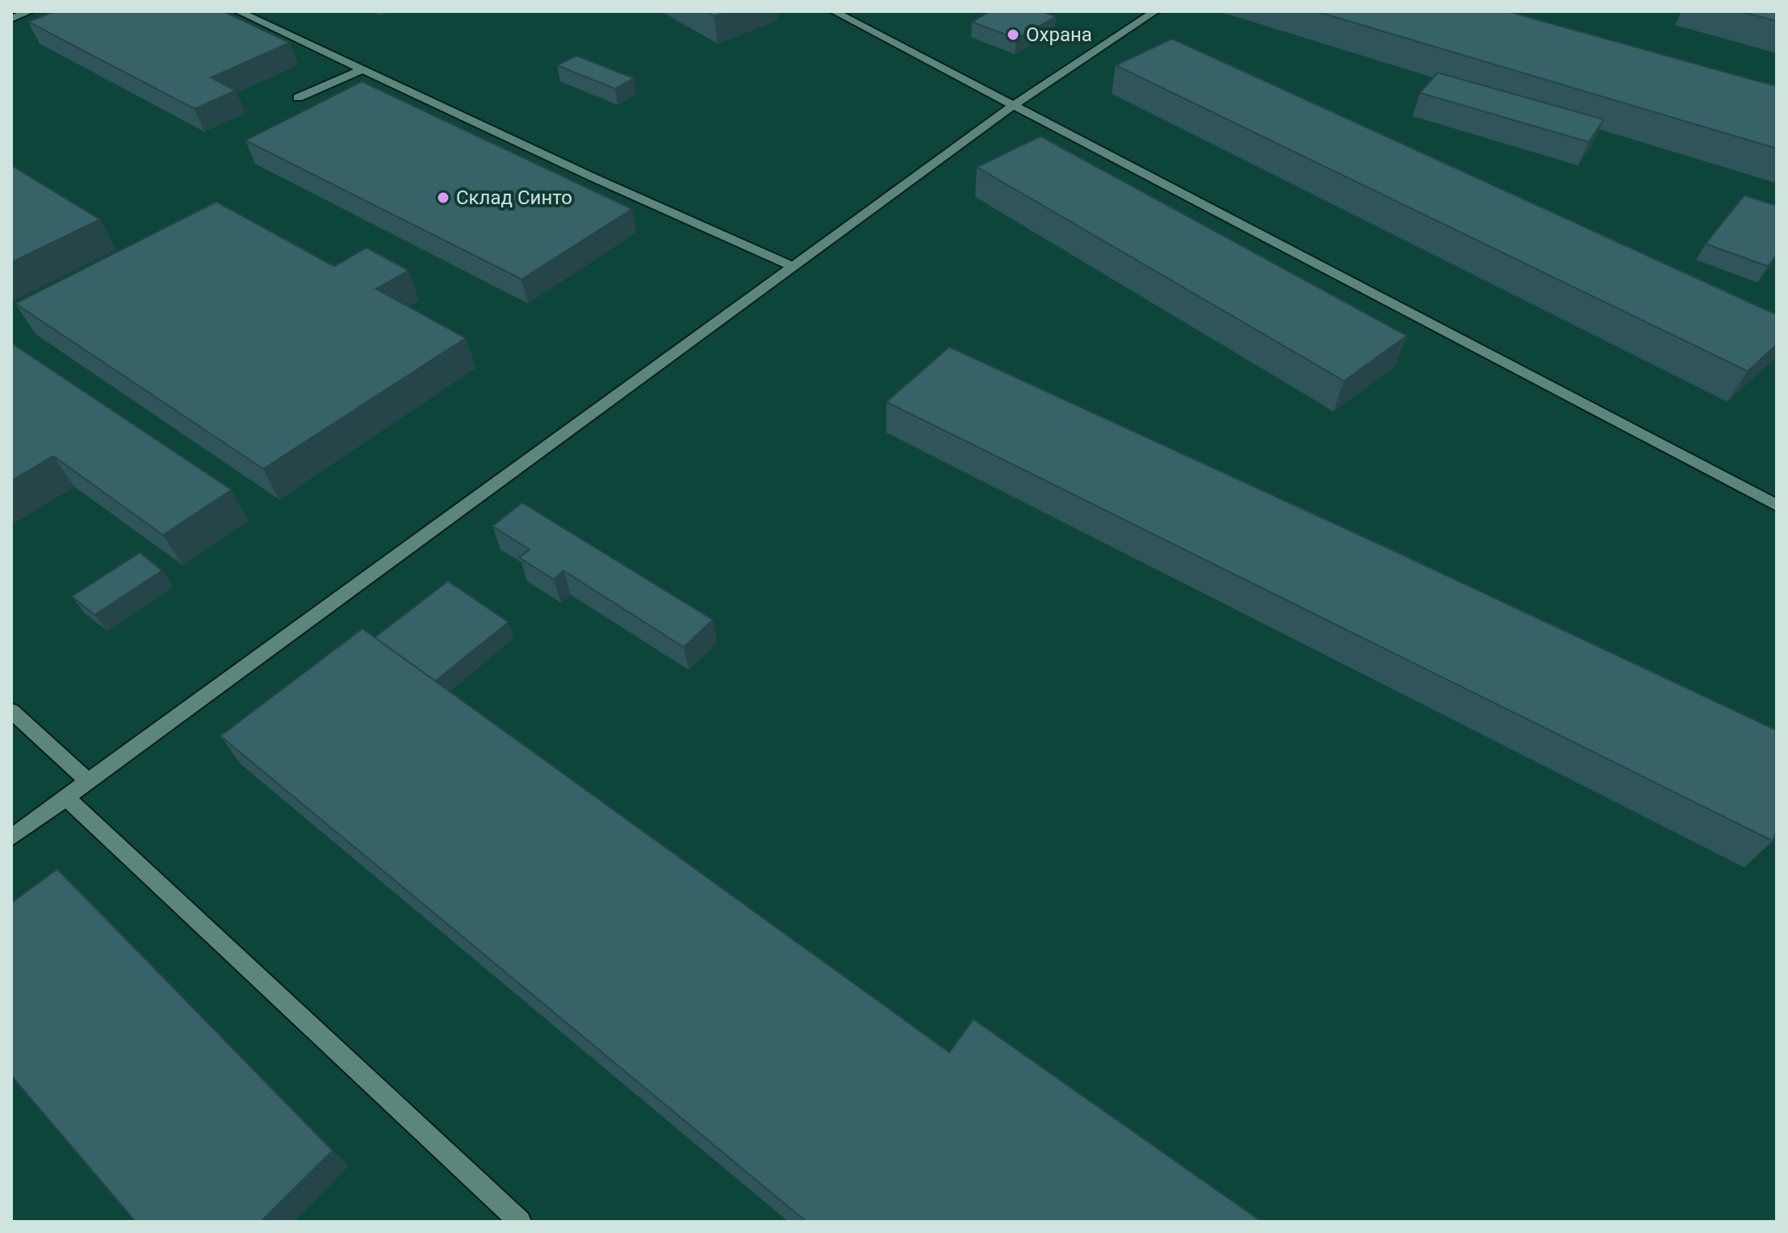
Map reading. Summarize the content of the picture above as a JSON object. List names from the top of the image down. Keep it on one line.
{"places":["Охрана","Склад Синто"]}
